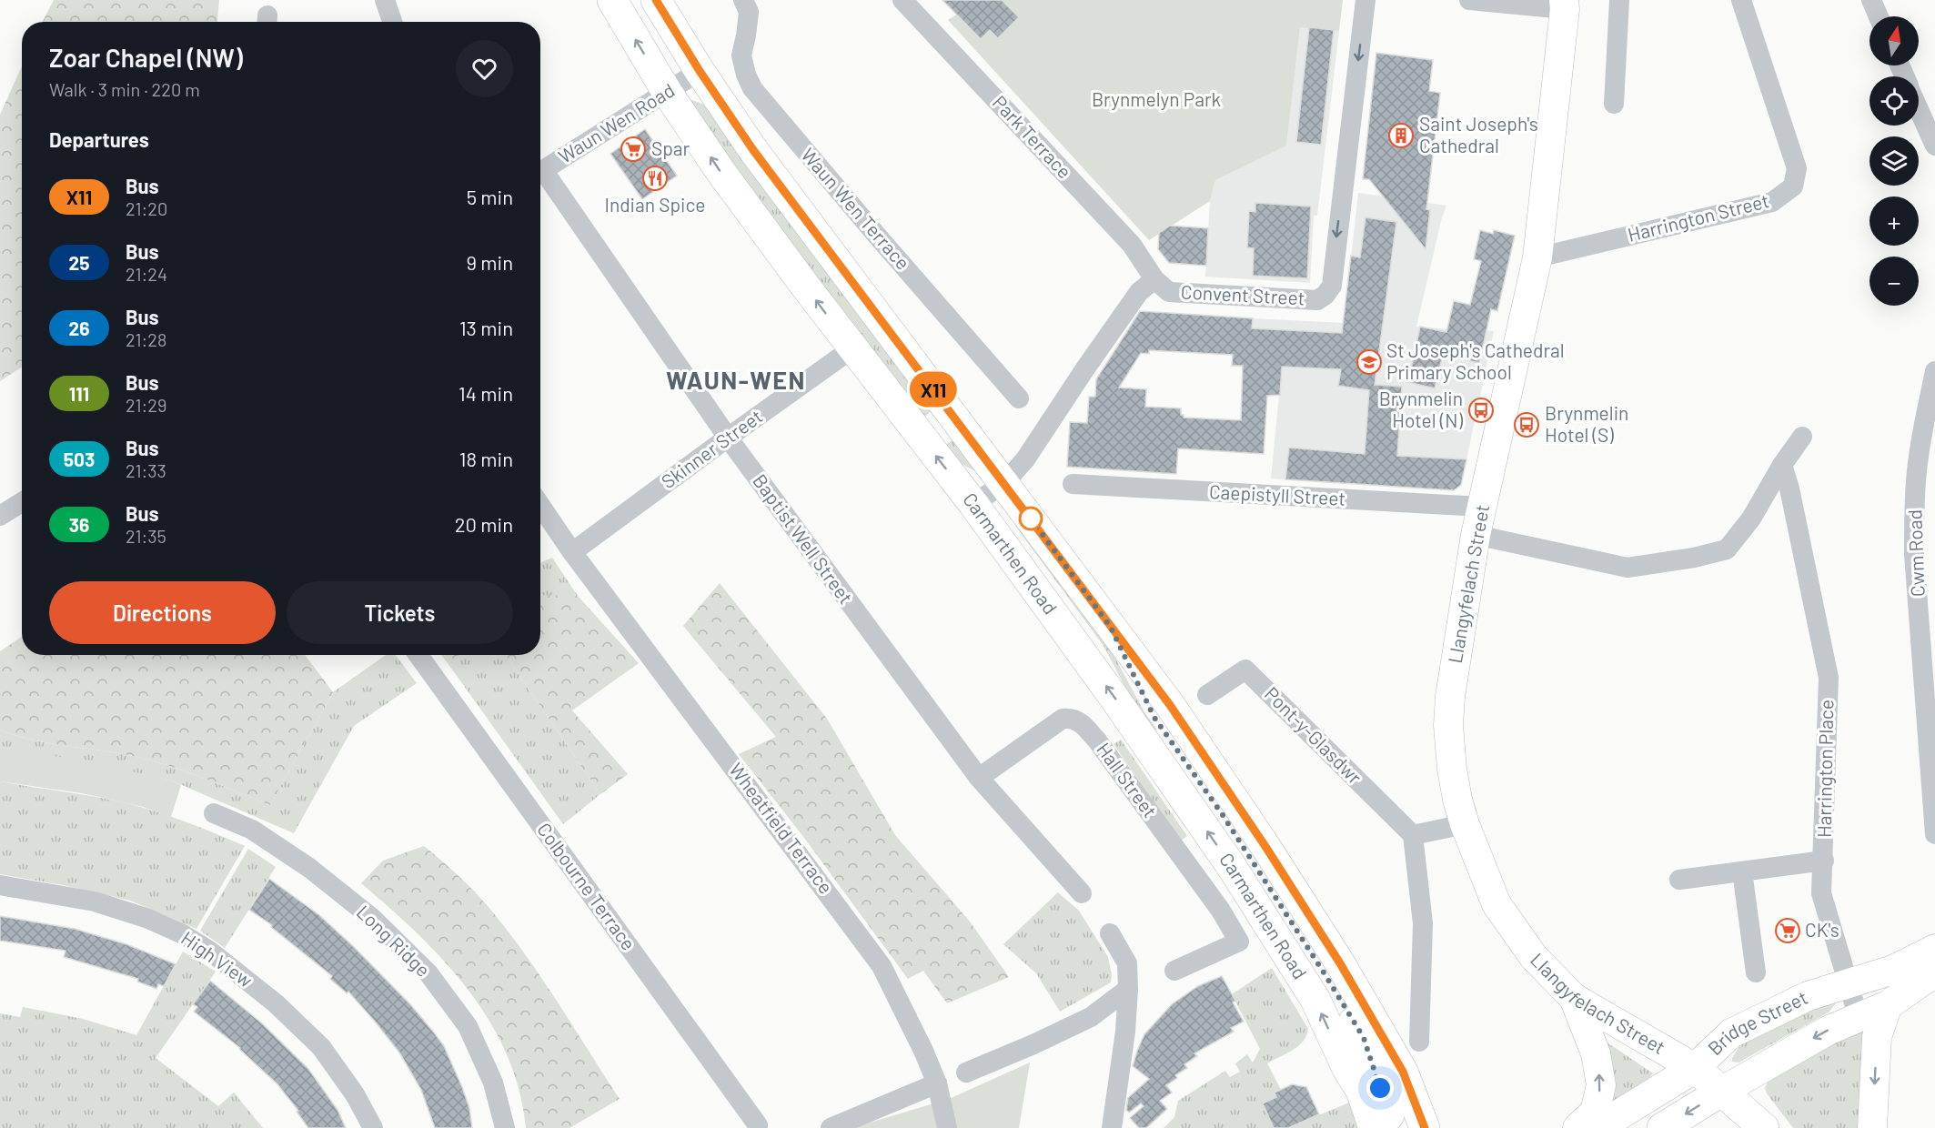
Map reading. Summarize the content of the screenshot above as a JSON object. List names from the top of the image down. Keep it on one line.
{"streets":{"main road":["Carmarthen Road","Llangyfelach Street","Bridge Street"],"street":["Waun Wen Road","Park Terrace","Waun Wen Terrace","Harrington Street","Convent Street","Skinner Street","Caepistyll Street","Baptist Well Street","Cwm Road","Pont-y-Glasdwr","Harrington Place","Hall Street","Wheatfield Terrace","Colbourne Terrace","Long Ridge","High View"]},"crossings":[["Waun Wen Road","Carmarthen Road"],["Park Terrace","Convent Street"],["Harrington Street","Llangyfelach Street"],["Convent Street","Carmarthen Road"],["Skinner Street","Baptist Well Street"],["Skinner Street","Carmarthen Road"],["Skinner Street","Wheatfield Terrace"],["Caepistyll Street","Llangyfelach Street"],["Baptist Well Street","Hall Street"],["Llangyfelach Street","Bridge Street"],["Harrington Place","Bridge Street"]],"districts":["WAUN-WEN"],"parks":["Brynmelyn Park"],"places":{"building":["Saint Joseph's Cathedral"],"supermarket":["Spar","CK's"],"restaurant":["Indian Spice"],"school or university":["St Joseph's Cathedral Primary School"],"bus stop":["Brynmelin Hotel (N)","Brynmelin Hotel (S)"]},"lines":["bus line X11"],"north":"top","page":{"on_map":"X11","map_buttons":["+","−"],"heading":[["Zoar Chapel (NW)","Walk · 3 min · 220 m"],"Departures"],"list":[{"mark":"X11","name":"Bus","note":"21:20","value":"5 min"},{"mark":"25","name":"Bus","note":"21:24","value":"9 min"},{"mark":"26","name":"Bus","note":"21:28","value":"13 min"},{"mark":"111","name":"Bus","note":"21:29","value":"14 min"},{"mark":"503","name":"Bus","note":"21:33","value":"18 min"},{"mark":"36","name":"Bus","note":"21:35","value":"20 min"}],"buttons":["Directions","Tickets"]}}
